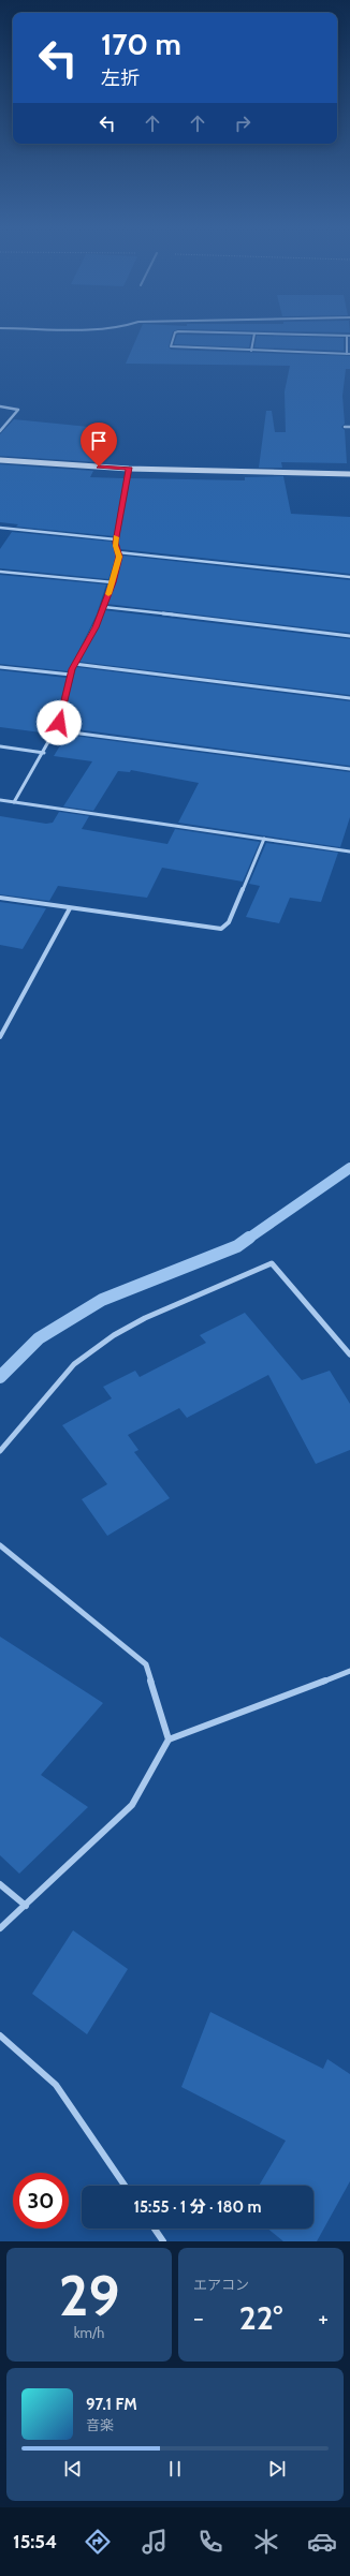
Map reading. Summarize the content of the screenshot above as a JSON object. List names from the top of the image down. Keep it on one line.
{"page":{"turn":["170 m","左折"],"limit":"30","trip":"15:55 · 1 分 · 180 m","tile":[["29","km/h"],"エアコン"],"heat":["−","22°","+"],"song":["97.1 FM","音楽"],"tabs":"15:54"}}
